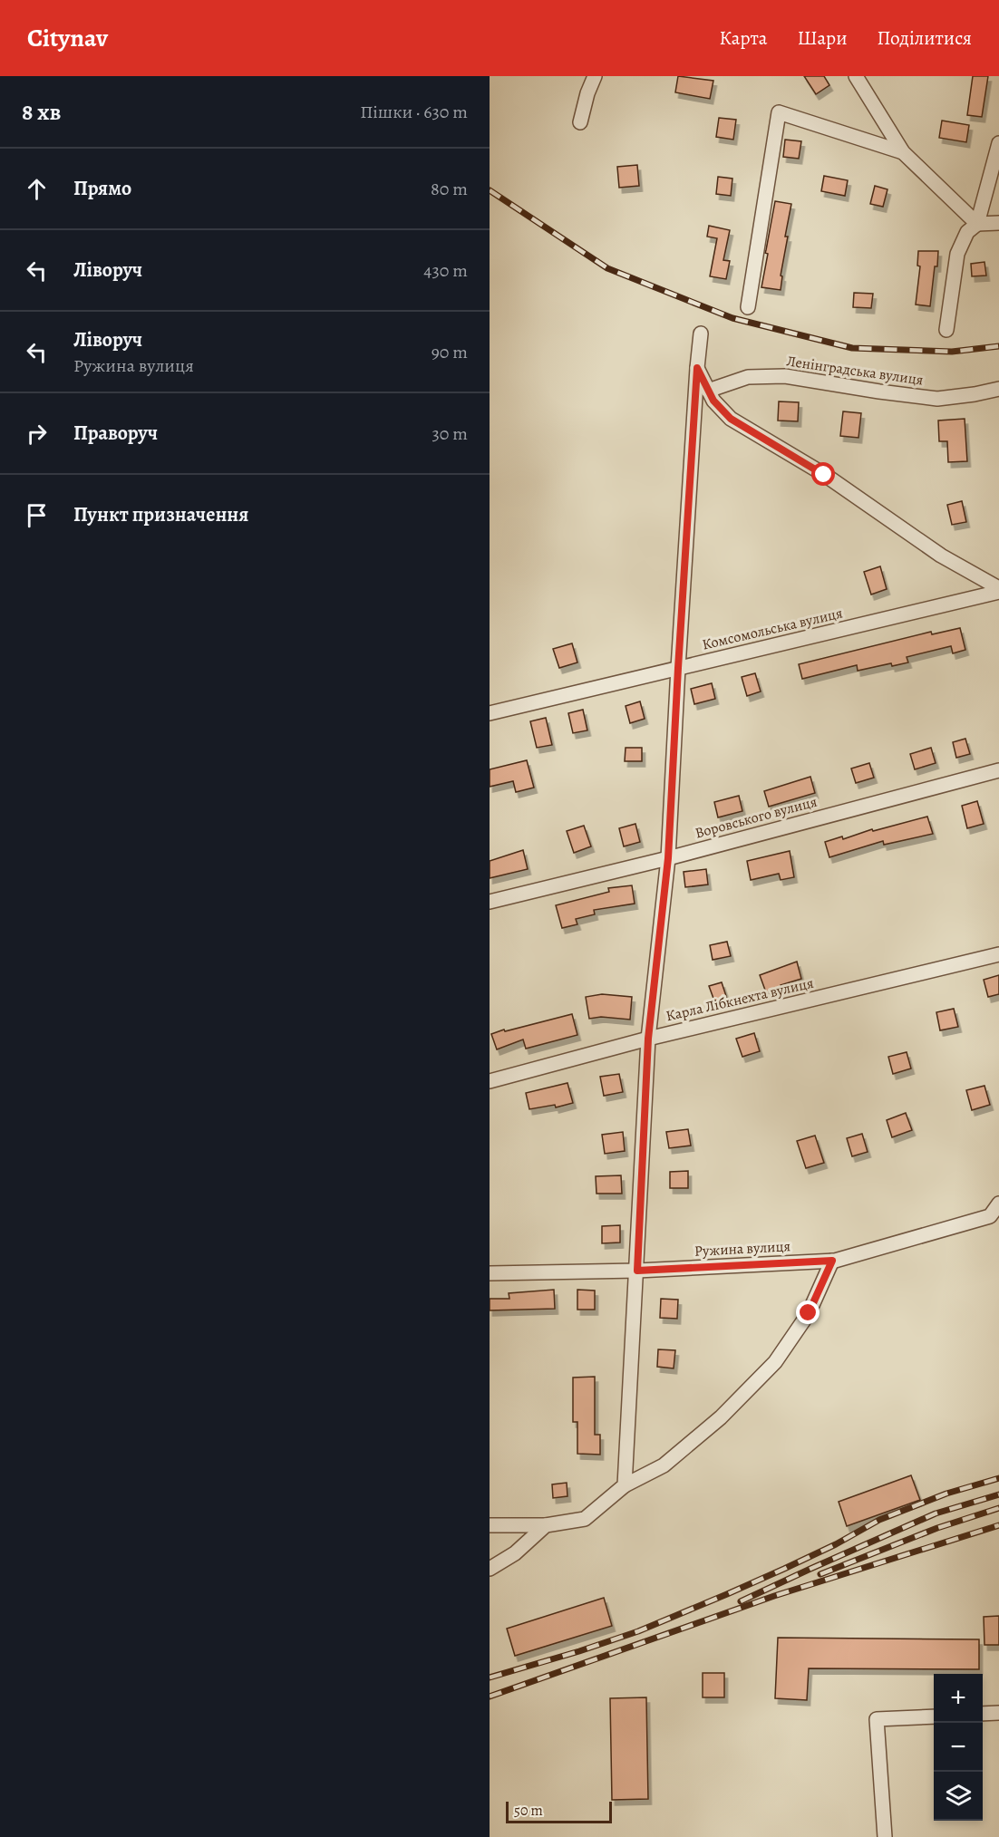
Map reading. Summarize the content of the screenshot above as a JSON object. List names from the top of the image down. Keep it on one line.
{"streets":{"street":["Ленінградська вулиця","Комсомольська вулиця","Воровського вулиця","Карла Лібкнехта вулиця","Ружина вулиця"]},"scale_bar":"50 m","page":{"header":"Citynav","nav":["Карта","Шари","Поділитися"],"heading":["8 хв","Пішки · 630 m"],"list":[["Прямо","80 m"],["Ліворуч","430 m"],["Ліворуч","Ружина вулиця","90 m"],["Праворуч","30 m"],"Пункт призначення"],"map_buttons":["+","−"],"scale":"50 m"}}
